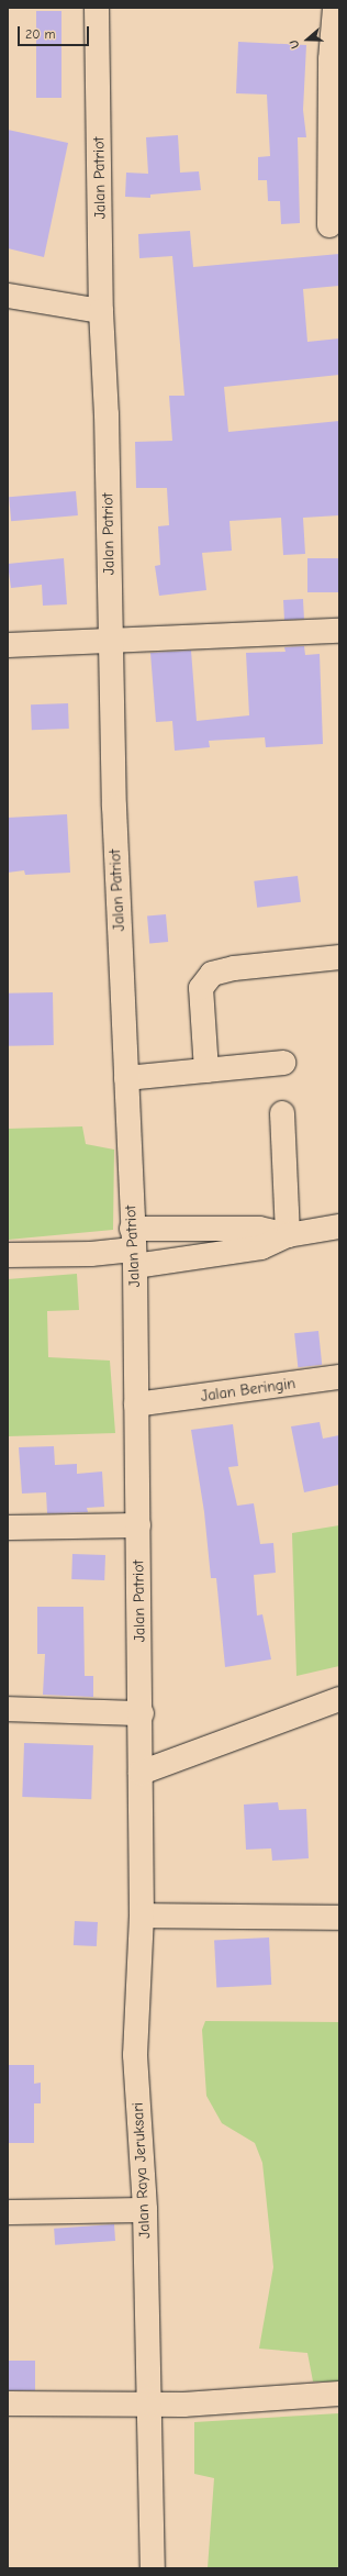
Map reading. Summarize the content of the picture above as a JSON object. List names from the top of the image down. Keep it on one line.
{"streets":{"street":["Jalan Patriot","Jalan Beringin","Jalan Raya Jeruksari"]},"crossings":[["Jalan Patriot","Jalan Beringin"],["Jalan Patriot","Jalan Raya Jeruksari"]],"scale_bar":"20 m","north":"left"}
